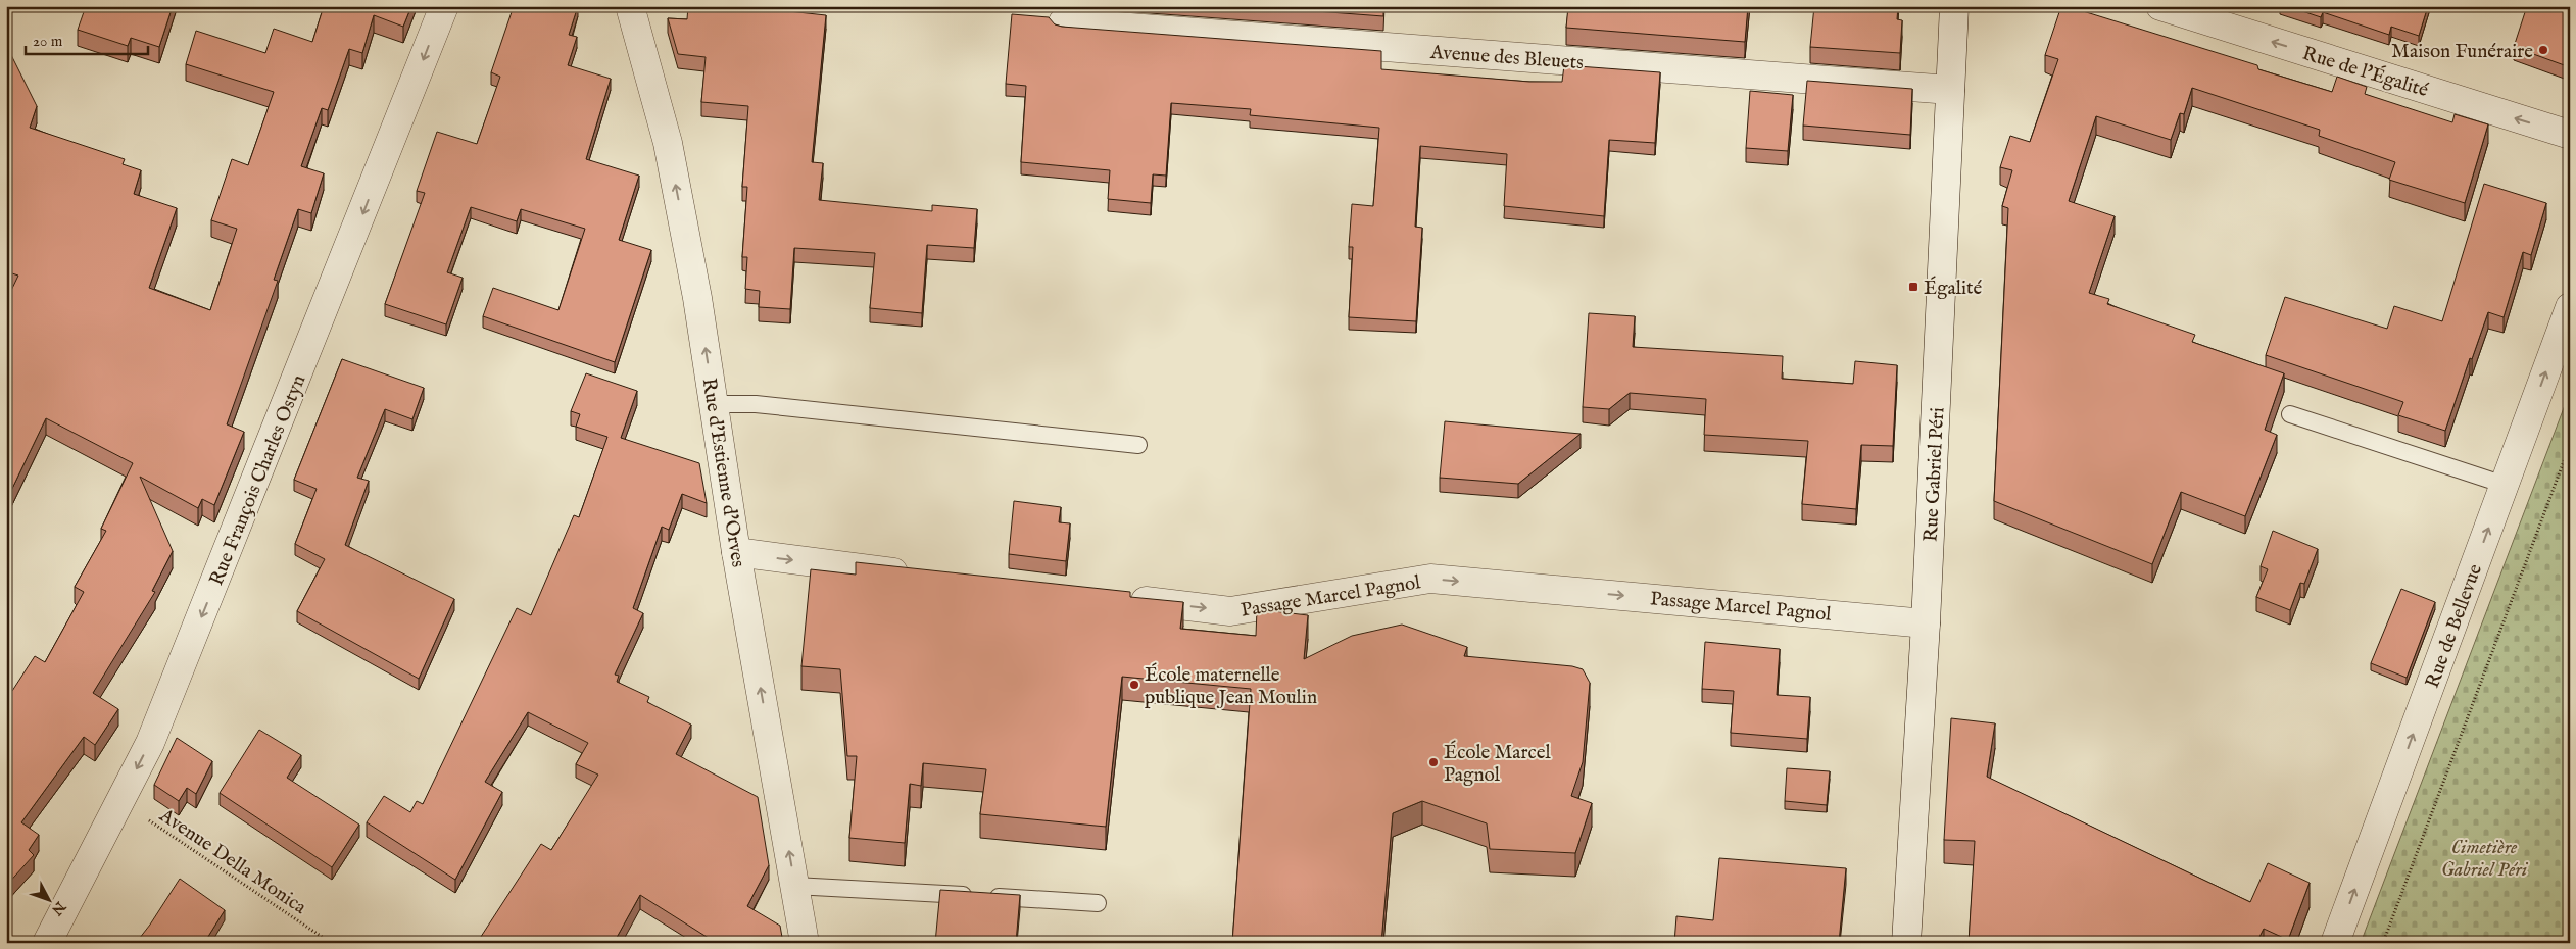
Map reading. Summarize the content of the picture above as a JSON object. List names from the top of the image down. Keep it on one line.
{"streets":{"street":["Avenue des Bleuets","Rue de l'Égalité","Rue d'Estienne d'Orves","Rue Gabriel Péri","Rue François Charles Ostyn","Passage Marcel Pagnol","Rue de Bellevue"],"path":["Avenue Della Monica"]},"crossings":[["Avenue des Bleuets","Rue Gabriel Péri"],["Rue Gabriel Péri","Passage Marcel Pagnol"],["Rue François Charles Ostyn","Avenue Della Monica"]],"one_way":["Rue de l'Égalité","Rue d'Estienne d'Orves","Rue François Charles Ostyn","Passage Marcel Pagnol","Rue de Bellevue"],"parks":["Cimetière Gabriel Péri"],"places":{"other":["Maison Funéraire","École maternelle publique Jean Moulin","École Marcel Pagnol"],"transit":["Égalité"]},"scale_bar":"20 m","north":"bottom right"}
